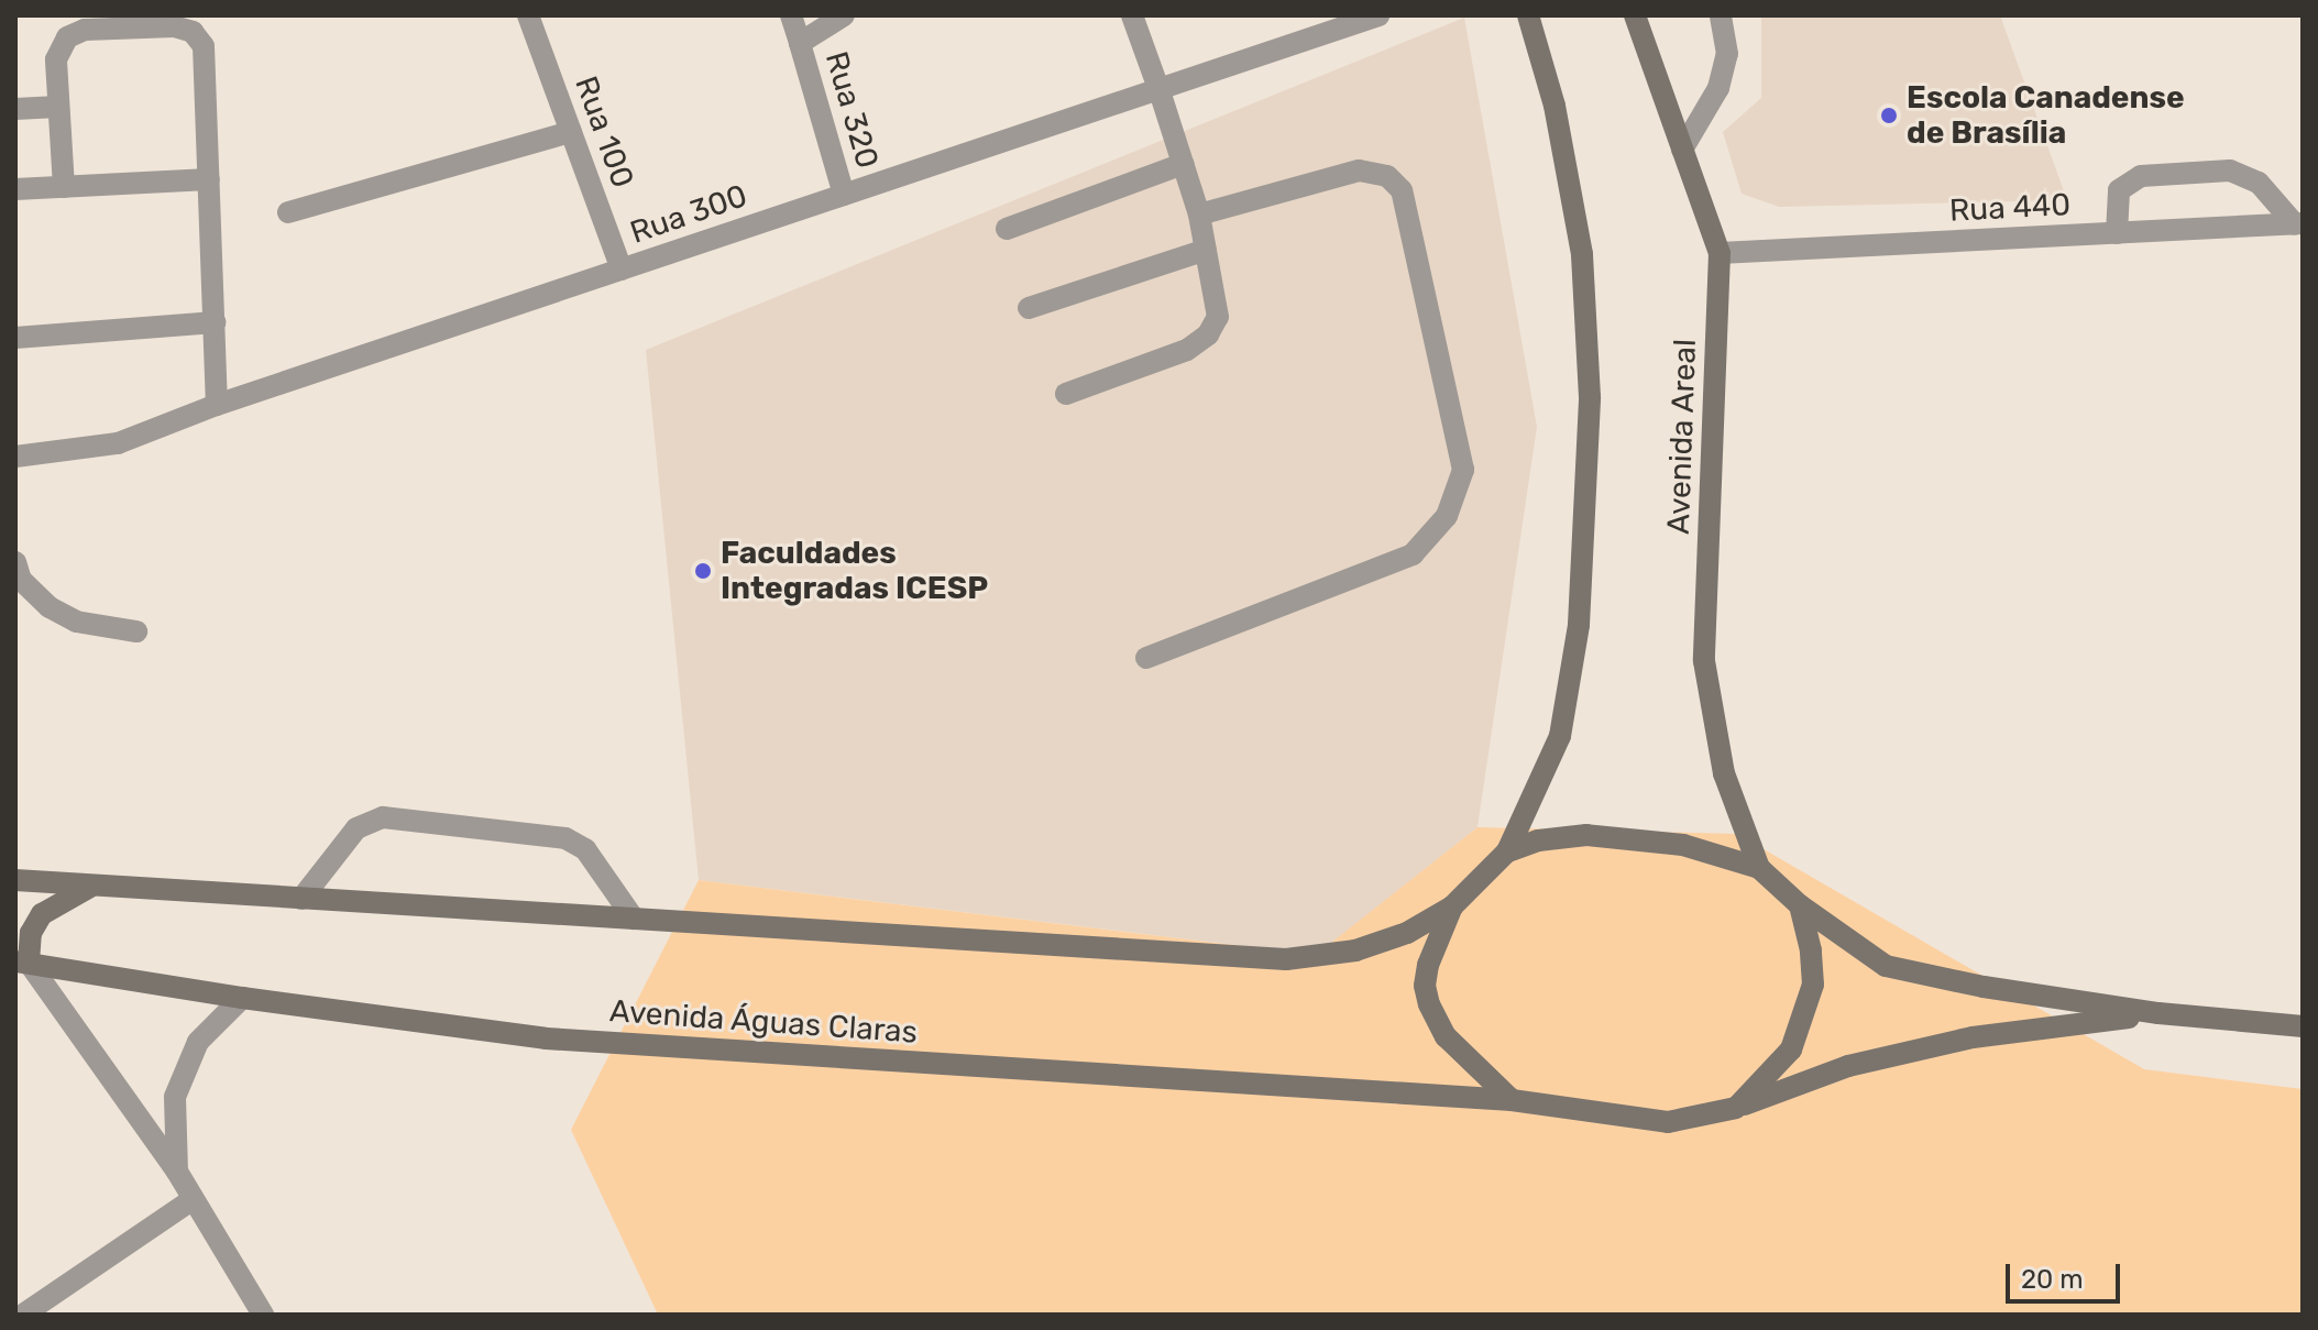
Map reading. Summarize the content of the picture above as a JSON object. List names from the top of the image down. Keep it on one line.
{"streets":{"main road":["Avenida Areal","Avenida Águas Claras"],"street":["Rua 320","Rua 100","Rua 440","Rua 300"]},"crossings":[["Rua 320","Rua 300"],["Rua 100","Rua 300"],["Rua 440","Avenida Areal"]],"places":["Escola Canadense de Brasília","Faculdades Integradas ICESP"],"scale_bar":"20 m"}
